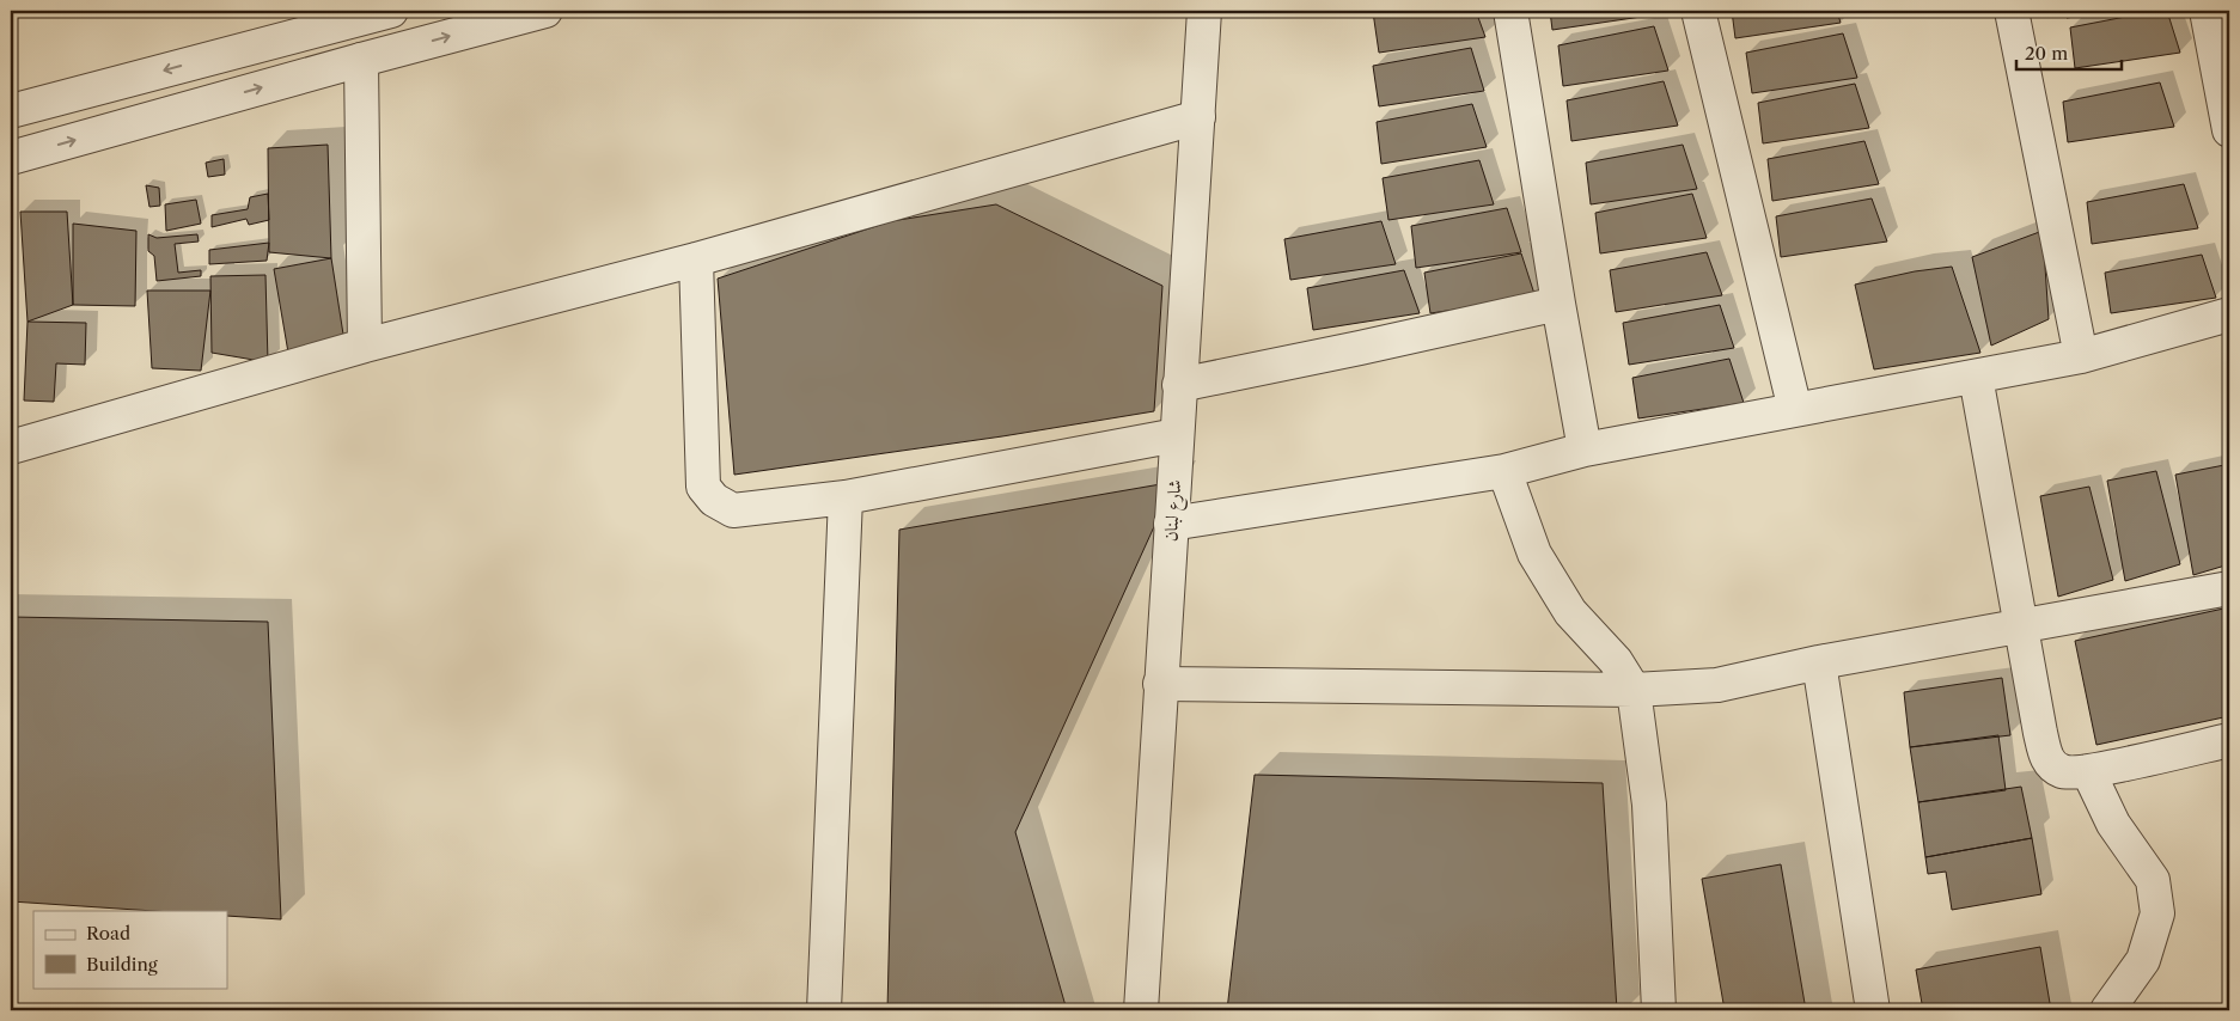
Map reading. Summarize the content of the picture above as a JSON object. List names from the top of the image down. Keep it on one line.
{"streets":{"street":["شارع لبنان"]},"legend":["Road","Building"],"scale_bar":"20 m"}
